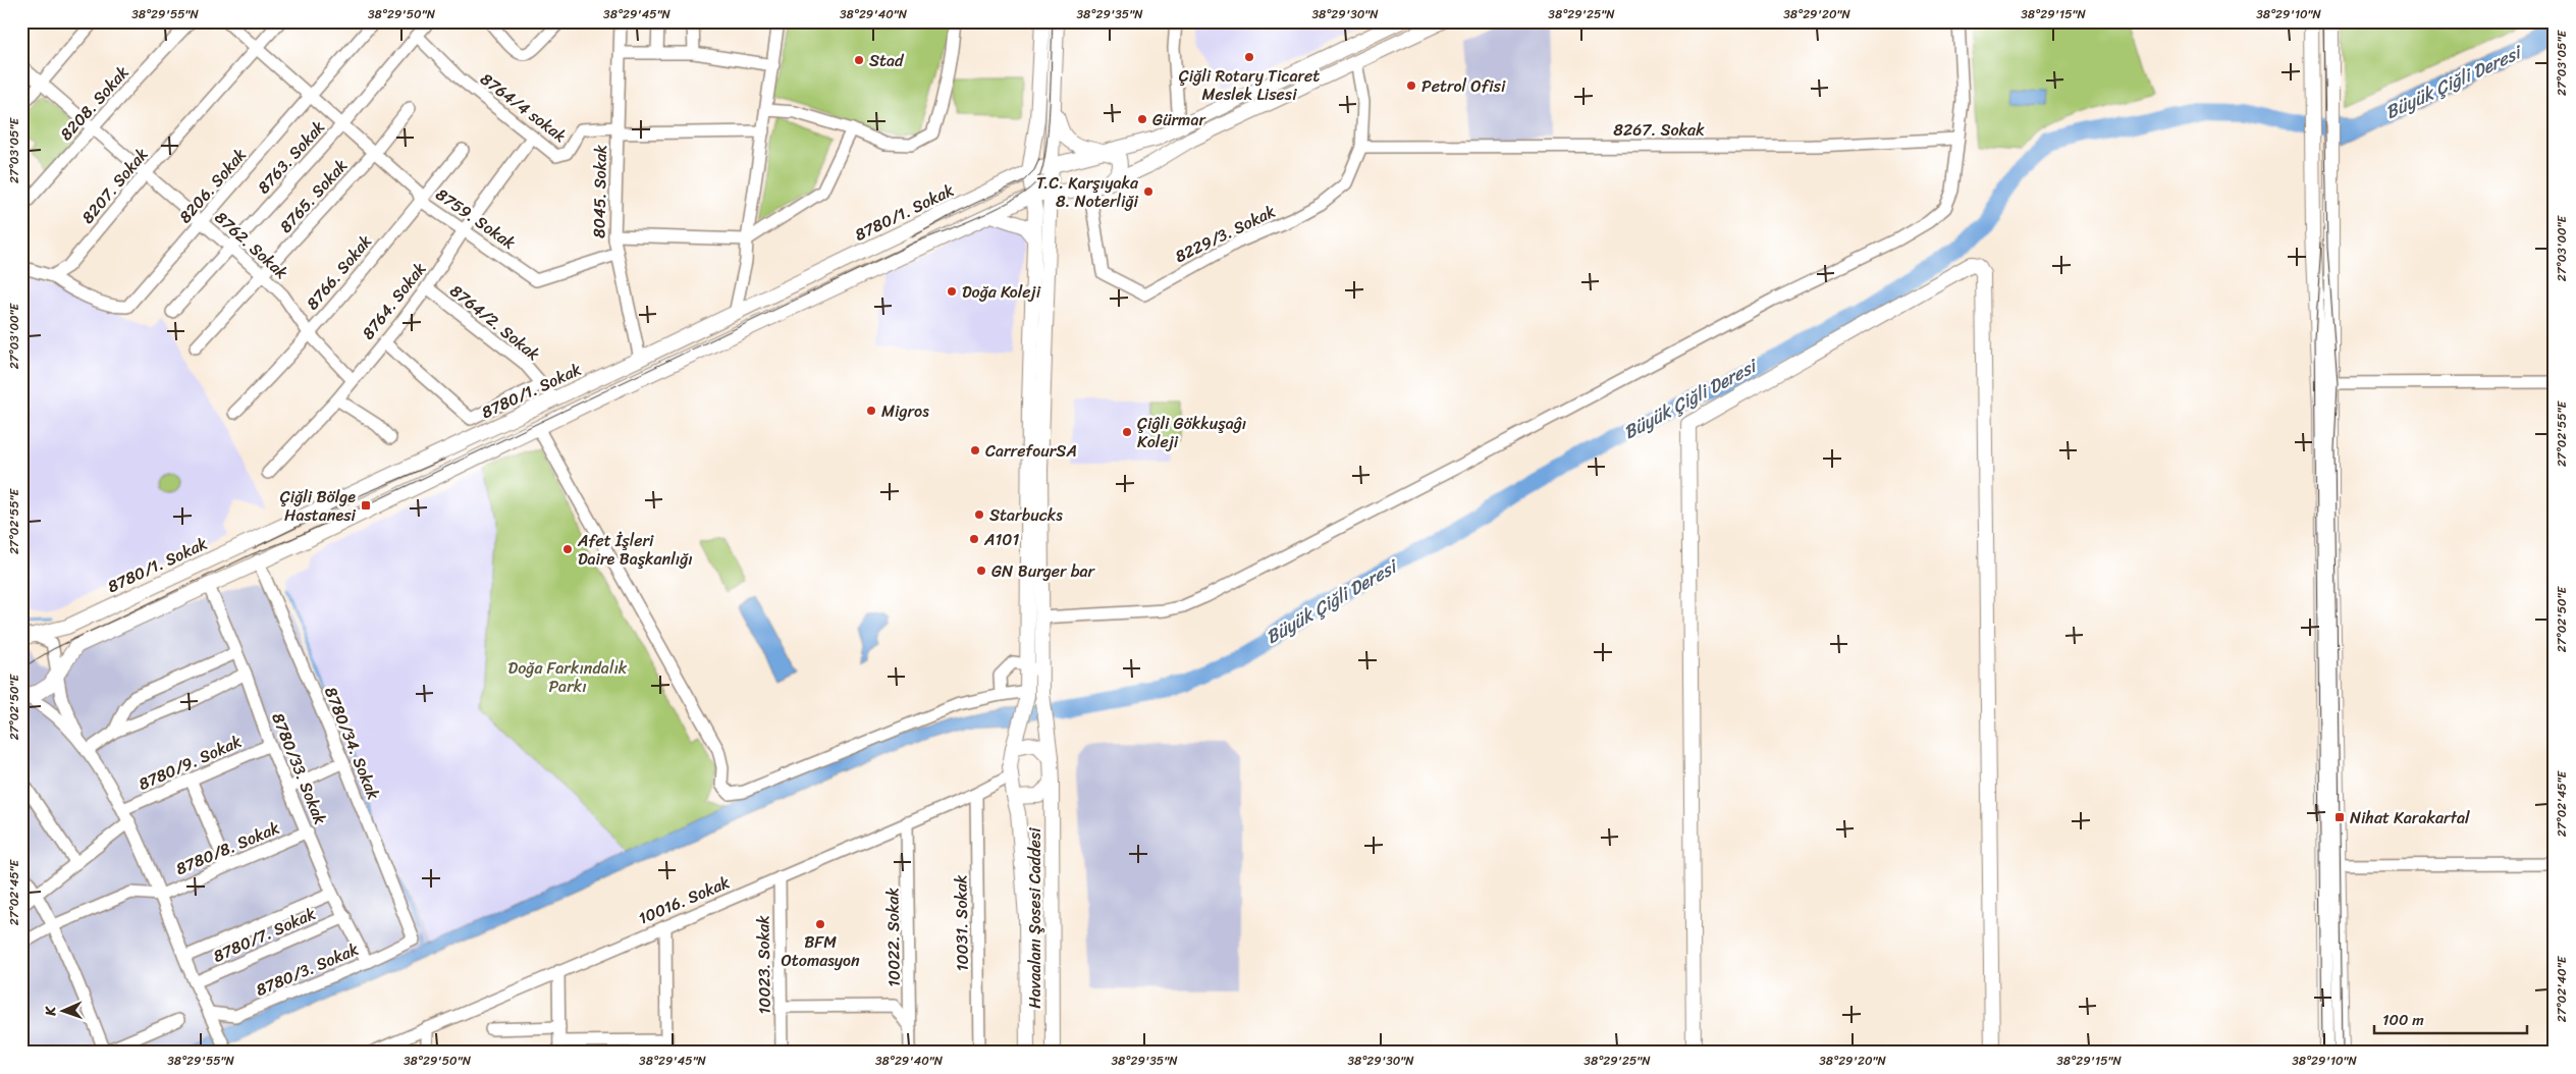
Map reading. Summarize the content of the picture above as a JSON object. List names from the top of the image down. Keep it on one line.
{"streets":{"street":["8208. Sokak","8764/4 sokak","8267. Sokak","8763. Sokak","8207. Sokak","8206. Sokak","8045. Sokak","8765. Sokak","8780/1. Sokak","8759. Sokak","8229/3. Sokak","8762. Sokak","8766. Sokak","8764. Sokak","8764/2. Sokak","8780/34. Sokak","8780/9. Sokak","8780/33. Sokak","8780/8. Sokak","10016. Sokak","Havaalanı Şosesi Caddesi","10031. Sokak","8780/7. Sokak","10022. Sokak","10023. Sokak","8780/3. Sokak"]},"crossings":[["8208. Sokak","8762. Sokak"],["8764/4 sokak","8763. Sokak"],["8764/4 sokak","8045. Sokak"],["8764/4 sokak","8764. Sokak"],["8267. Sokak","8229/3. Sokak"],["8763. Sokak","8759. Sokak"],["8763. Sokak","8762. Sokak"],["8207. Sokak","8206. Sokak"],["8207. Sokak","8759. Sokak"],["8207. Sokak","8762. Sokak"],["8206. Sokak","8759. Sokak"],["8206. Sokak","8762. Sokak"],["8045. Sokak","8780/1. Sokak"],["8045. Sokak","8759. Sokak"],["8765. Sokak","8759. Sokak"],["8765. Sokak","8762. Sokak"],["8780/1. Sokak","8764/2. Sokak"],["8759. Sokak","8766. Sokak"],["8759. Sokak","8764. Sokak"],["8762. Sokak","8766. Sokak"],["8762. Sokak","8764. Sokak"],["8764. Sokak","8764/2. Sokak"],["8780/34. Sokak","8780/3. Sokak"],["8780/9. Sokak","8780/33. Sokak"],["8780/33. Sokak","8780/8. Sokak"],["8780/33. Sokak","8780/7. Sokak"],["8780/33. Sokak","8780/3. Sokak"],["10016. Sokak","Havaalanı Şosesi Caddesi"],["10016. Sokak","10031. Sokak"],["10016. Sokak","10022. Sokak"],["10016. Sokak","10023. Sokak"]],"water":["Büyük Çiğli Deresi"],"parks":["Doğa Farkındalık Parkı"],"places":{"other":["Çiğli Rotary Ticaret Meslek Lisesi","Stad","Petrol Ofisi","Gürmar","T.C. Karşıyaka 8. Noterliği","Doğa Koleji","Migros","Çiĝli Gökkuşaĝı Koleji","CarrefourSA","Starbucks","A101","Afet İşleri Daire Başkanlığı","GN Burger bar","BFM Otomasyon"],"transit":["Çiğli Bölge Hastanesi","Nihat Karakartal"]},"scale_bar":"100 m","north":"left","coordinates":["38°29'55\"N","38°29'50\"N","38°29'45\"N","38°29'40\"N","38°29'35\"N","38°29'30\"N","38°29'25\"N","38°29'20\"N","38°29'15\"N","38°29'10\"N","27°03'05\"E","27°03'00\"E","27°02'55\"E","27°02'50\"E","27°02'45\"E","27°02'40\"E"]}
